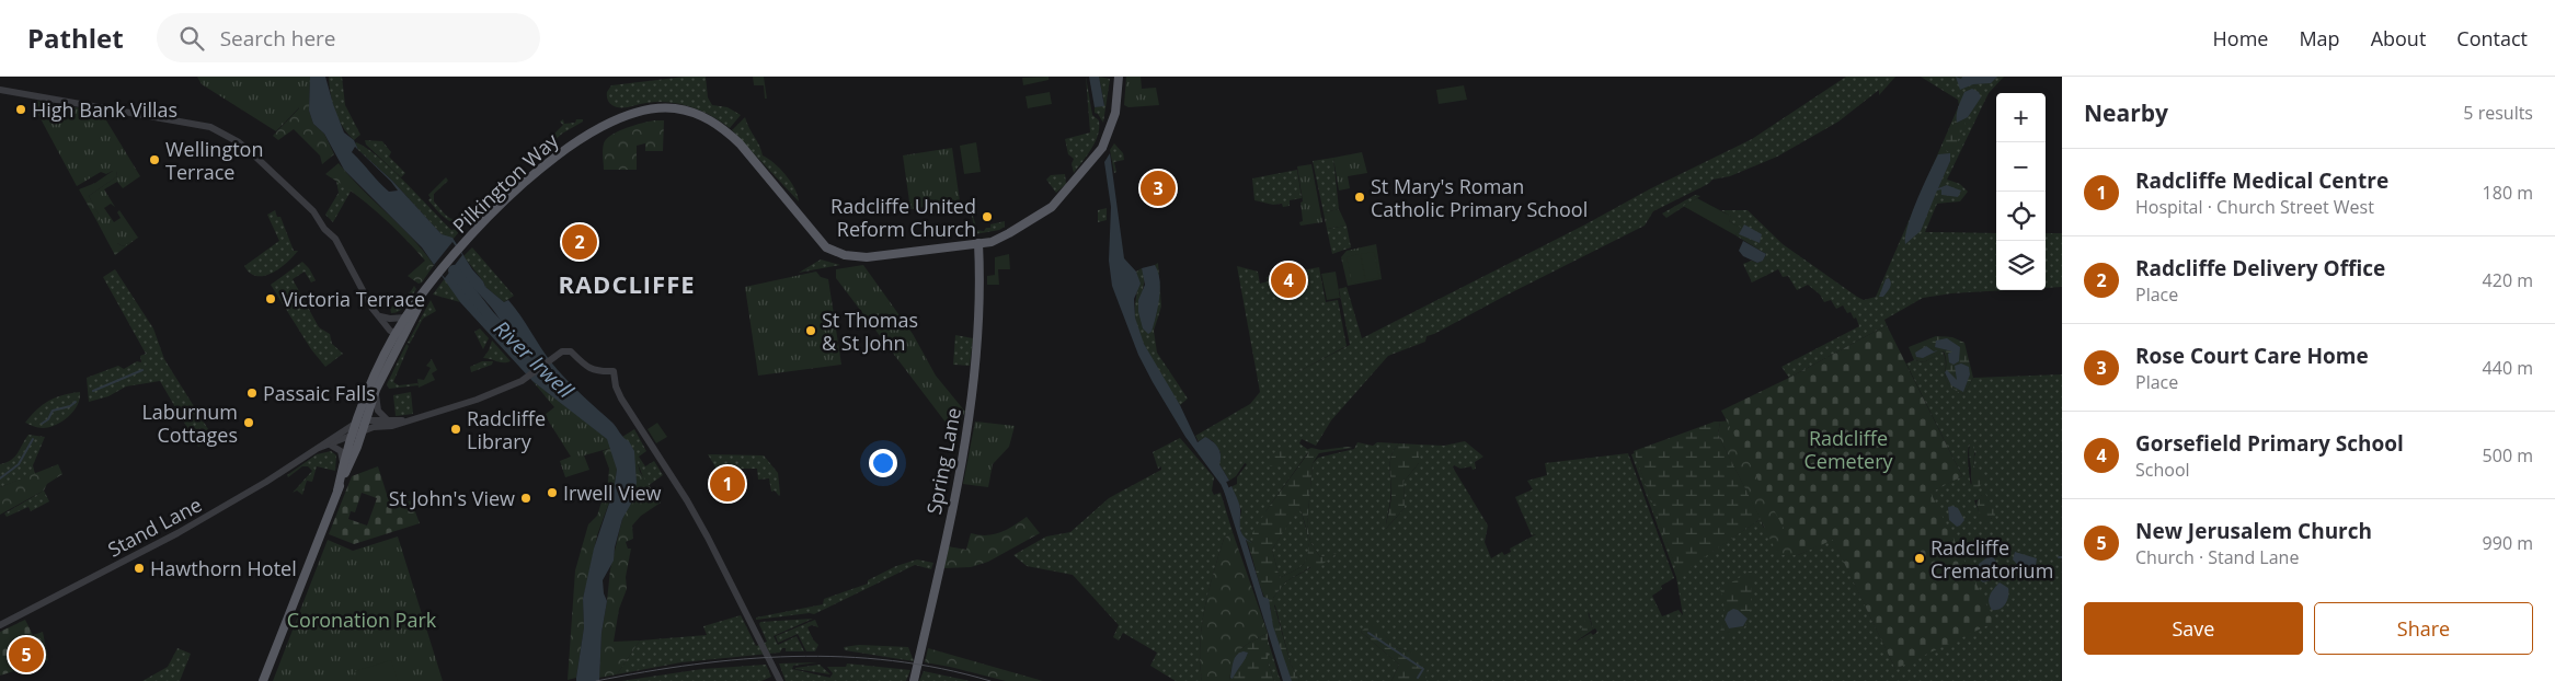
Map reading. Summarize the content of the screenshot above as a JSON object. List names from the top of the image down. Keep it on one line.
{"streets":{"main road":["Pilkington Way","Spring Lane"],"street":["Stand Lane"]},"crossings":[["Pilkington Way","Spring Lane"],["Pilkington Way","Stand Lane"]],"districts":["RADCLIFFE"],"water":["River Irwell"],"parks":["Radcliffe Cemetery","Coronation Park"],"places":["High Bank Villas","Wellington Terrace","St Mary's Roman Catholic Primary School","Radcliffe United Reform Church","Victoria Terrace","St Thomas & St John","Passaic Falls","Laburnum Cottages","Radcliffe Library","Irwell View","St John's View","Radcliffe Crematorium","Hawthorn Hotel"],"page":{"header":"Pathlet","search":"Search here","nav":["Home","Map","About","Contact"],"heading":["Nearby","5 results"],"map_buttons":["+","−"],"list":[{"mark":"1","name":"Radcliffe Medical Centre","note":"Hospital · Church Street West","value":"180 m"},{"mark":"2","name":"Radcliffe Delivery Office","note":"Place","value":"420 m"},{"mark":"3","name":"Rose Court Care Home","note":"Place","value":"440 m"},{"mark":"4","name":"Gorsefield Primary School","note":"School","value":"500 m"},{"mark":"5","name":"New Jerusalem Church","note":"Church · Stand Lane","value":"990 m"}],"pins":["3","2","4","1","5"],"buttons":["Save","Share"]}}
